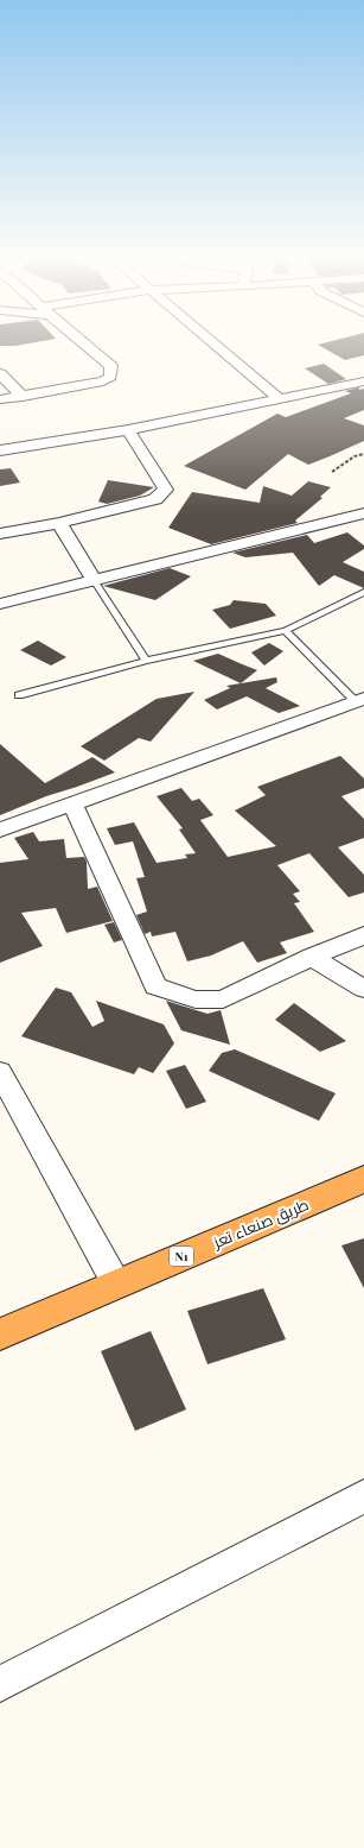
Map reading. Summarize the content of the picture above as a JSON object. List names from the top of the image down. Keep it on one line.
{"streets":{"highway":["طريق صنعاء تعز","N1"]}}
